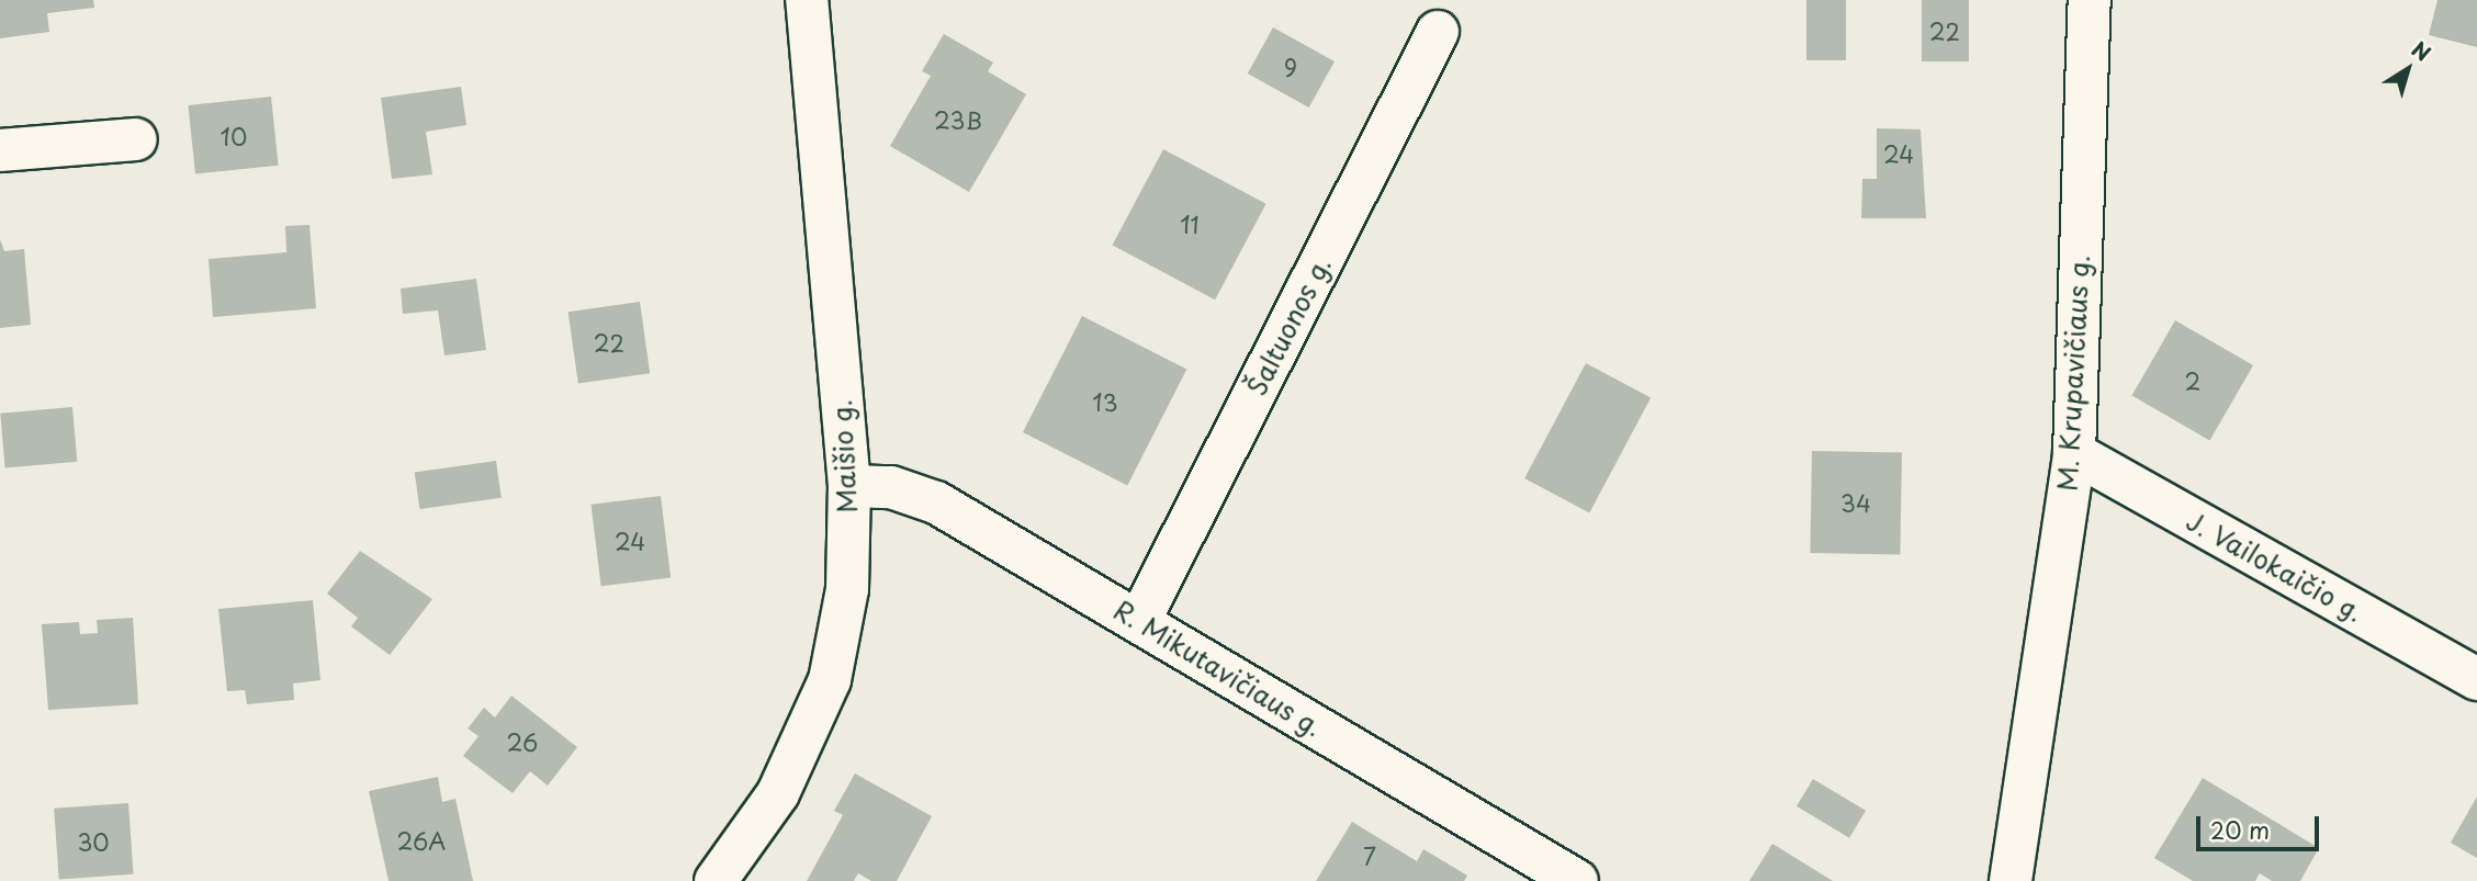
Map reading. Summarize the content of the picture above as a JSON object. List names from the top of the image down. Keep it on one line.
{"streets":{"street":["Šaltuonos g.","M. Krupavičiaus g.","Maišio g.","J. Vailokaičio g.","R. Mikutavičiaus g."]},"crossings":[["Šaltuonos g.","R. Mikutavičiaus g."],["M. Krupavičiaus g.","J. Vailokaičio g."],["Maišio g.","R. Mikutavičiaus g."]],"house_numbers":["22","9","23B","10","24","11","22","2","13","34","24","26","26A","30","7"],"scale_bar":"20 m","north":"top right"}
